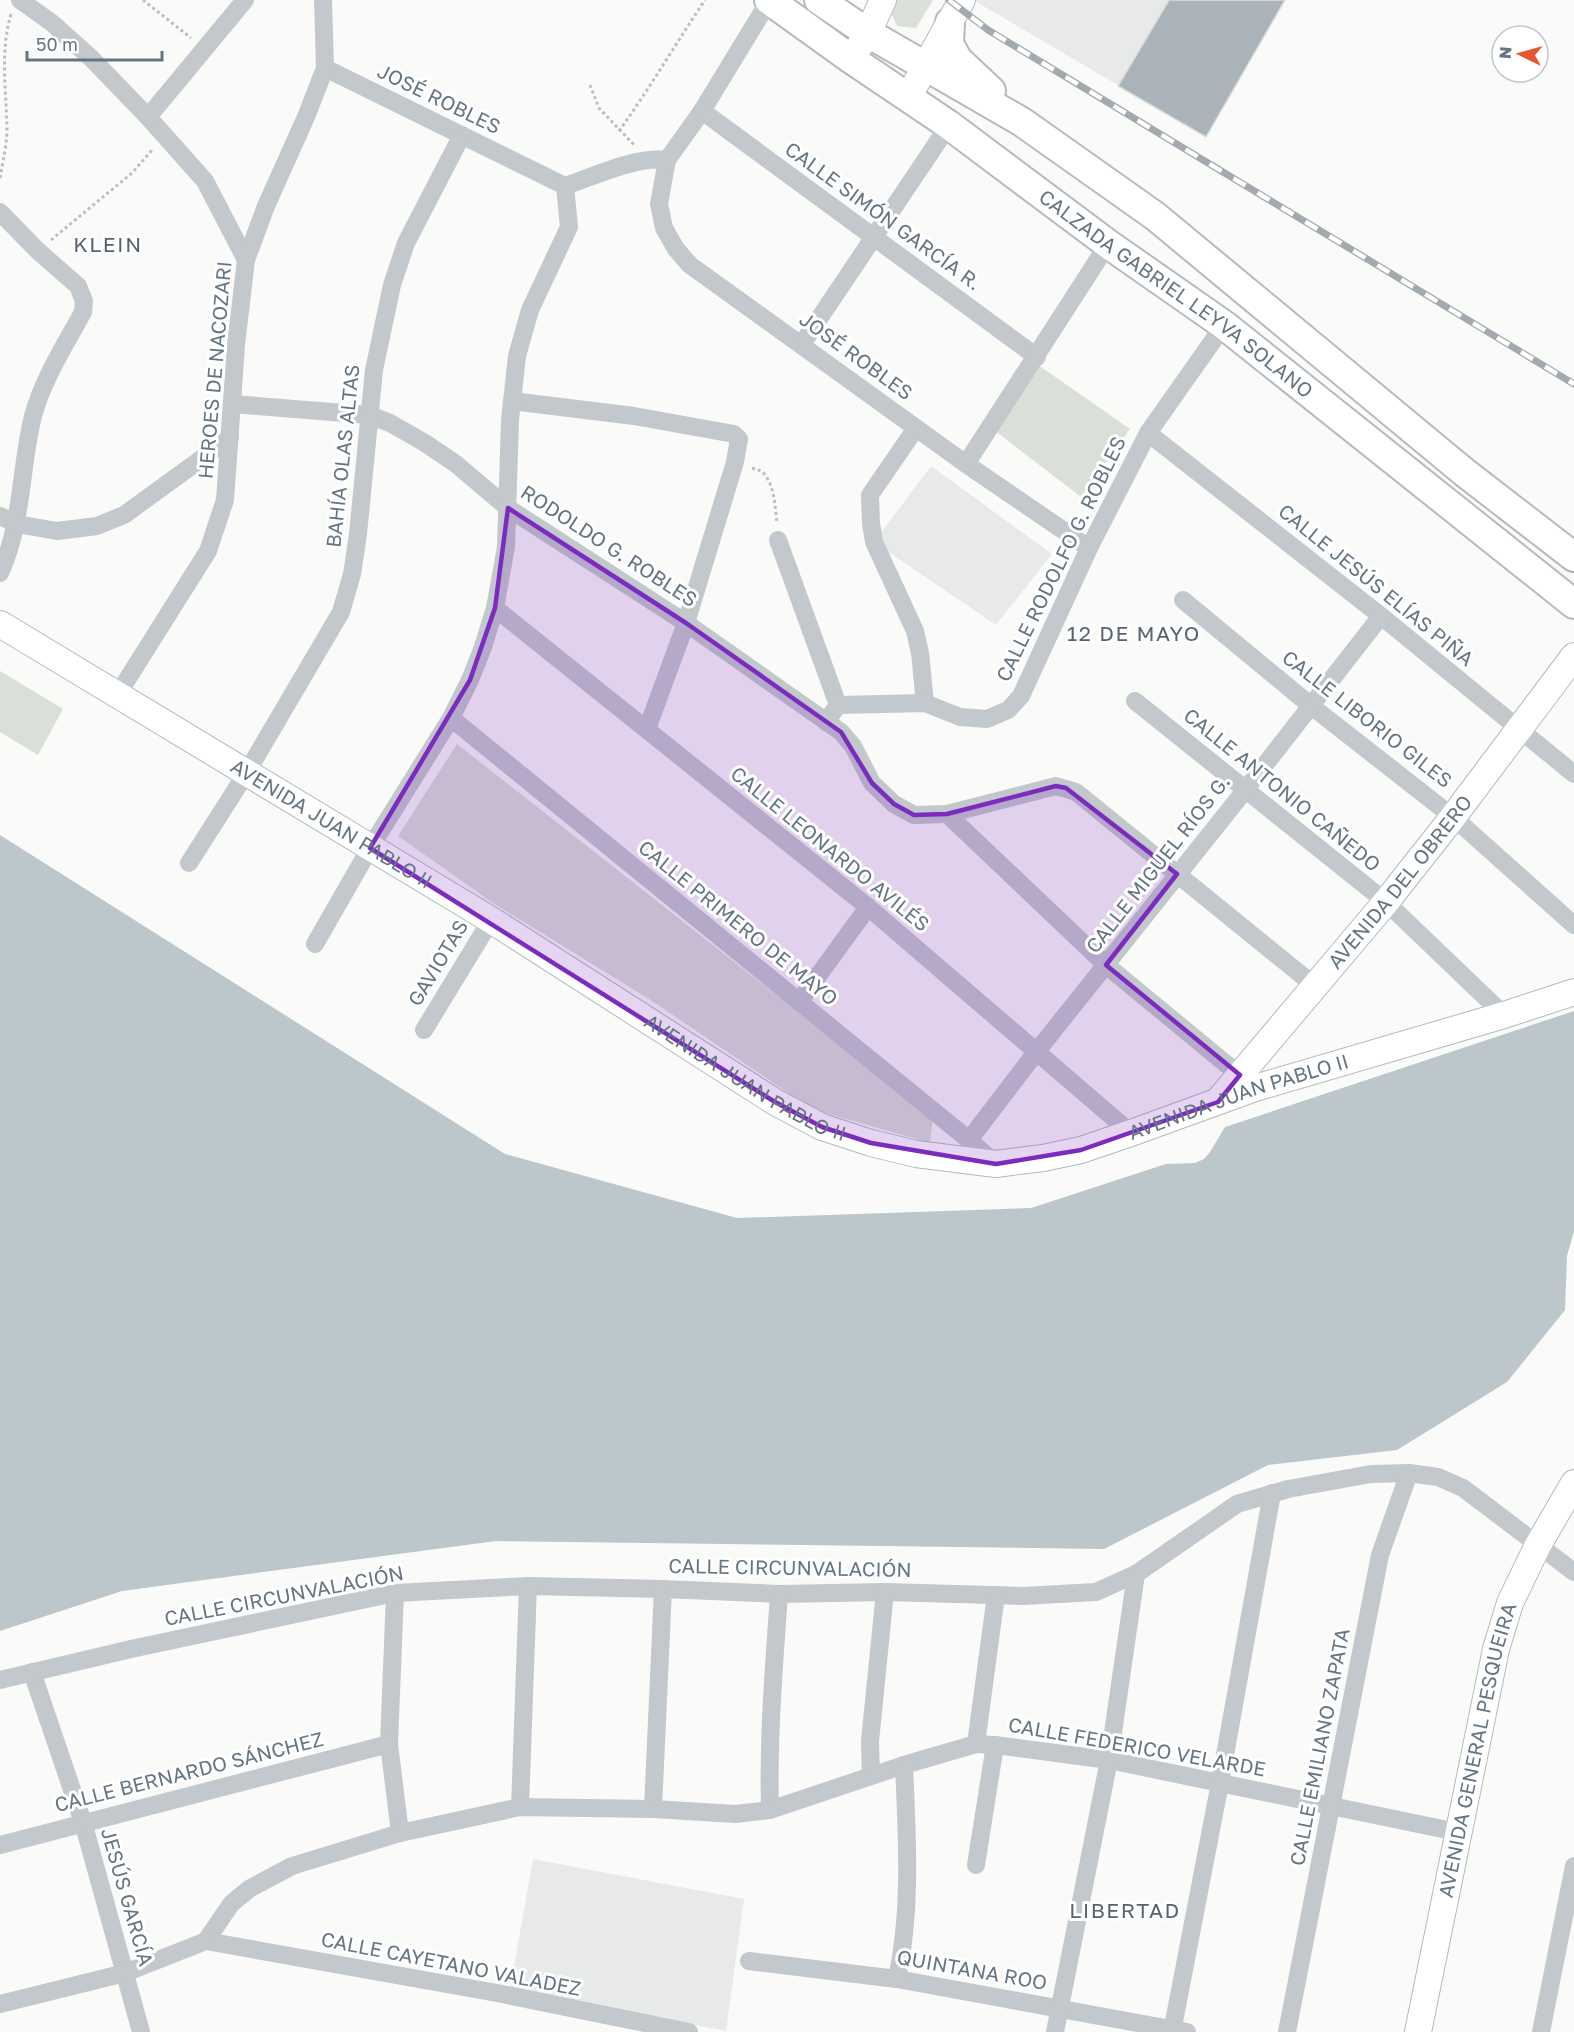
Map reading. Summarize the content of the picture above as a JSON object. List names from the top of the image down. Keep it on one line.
{"streets":{"main road":["CALZADA GABRIEL LEYVA SOLANO","AVENIDA JUAN PABLO II","AVENIDA DEL OBRERO","AVENIDA GENERAL PESQUEIRA"],"street":["JOSÉ ROBLES","CALLE SIMÓN GARCÍA R.","HEROES DE NACOZARI","BAHÍA OLAS ALTAS","RODOLDO G. ROBLES","CALLE RODOLFO G. ROBLES","CALLE JESÚS ELÍAS PIÑA","CALLE LIBORIO GILES","CALLE ANTONIO CAÑEDO","CALLE LEONARDO AVILÉS","CALLE MIGUEL RÍOS G.","CALLE PRIMERO DE MAYO","GAVIOTAS","CALLE CIRCUNVALACIÓN","CALLE FEDERICO VELARDE","CALLE EMILIANO ZAPATA","CALLE BERNARDO SÁNCHEZ","JESÚS GARCÍA","CALLE CAYETANO VALADEZ","QUINTANA ROO"]},"crossings":[["JOSÉ ROBLES","HEROES DE NACOZARI"],["JOSÉ ROBLES","BAHÍA OLAS ALTAS"],["JOSÉ ROBLES","CALLE RODOLFO G. ROBLES"],["CALZADA GABRIEL LEYVA SOLANO","CALLE RODOLFO G. ROBLES"],["HEROES DE NACOZARI","RODOLDO G. ROBLES"],["HEROES DE NACOZARI","AVENIDA JUAN PABLO II"],["BAHÍA OLAS ALTAS","RODOLDO G. ROBLES"],["BAHÍA OLAS ALTAS","AVENIDA JUAN PABLO II"],["CALLE RODOLFO G. ROBLES","CALLE JESÚS ELÍAS PIÑA"],["CALLE JESÚS ELÍAS PIÑA","CALLE MIGUEL RÍOS G."],["CALLE JESÚS ELÍAS PIÑA","AVENIDA DEL OBRERO"],["CALLE LIBORIO GILES","CALLE MIGUEL RÍOS G."],["CALLE LIBORIO GILES","AVENIDA DEL OBRERO"],["CALLE ANTONIO CAÑEDO","AVENIDA JUAN PABLO II"],["CALLE ANTONIO CAÑEDO","CALLE MIGUEL RÍOS G."],["CALLE ANTONIO CAÑEDO","AVENIDA DEL OBRERO"],["AVENIDA JUAN PABLO II","CALLE LEONARDO AVILÉS"],["AVENIDA JUAN PABLO II","AVENIDA DEL OBRERO"],["AVENIDA JUAN PABLO II","CALLE PRIMERO DE MAYO"],["AVENIDA JUAN PABLO II","GAVIOTAS"],["CALLE LEONARDO AVILÉS","CALLE MIGUEL RÍOS G."],["CALLE MIGUEL RÍOS G.","CALLE PRIMERO DE MAYO"],["CALLE CIRCUNVALACIÓN","CALLE EMILIANO ZAPATA"],["CALLE CIRCUNVALACIÓN","AVENIDA GENERAL PESQUEIRA"],["CALLE CIRCUNVALACIÓN","JESÚS GARCÍA"],["CALLE FEDERICO VELARDE","CALLE EMILIANO ZAPATA"],["CALLE FEDERICO VELARDE","AVENIDA GENERAL PESQUEIRA"],["CALLE FEDERICO VELARDE","CALLE CAYETANO VALADEZ"],["CALLE BERNARDO SÁNCHEZ","JESÚS GARCÍA"]],"districts":["KLEIN","12 DE MAYO","LIBERTAD"],"scale_bar":"50 m","north":"left"}
